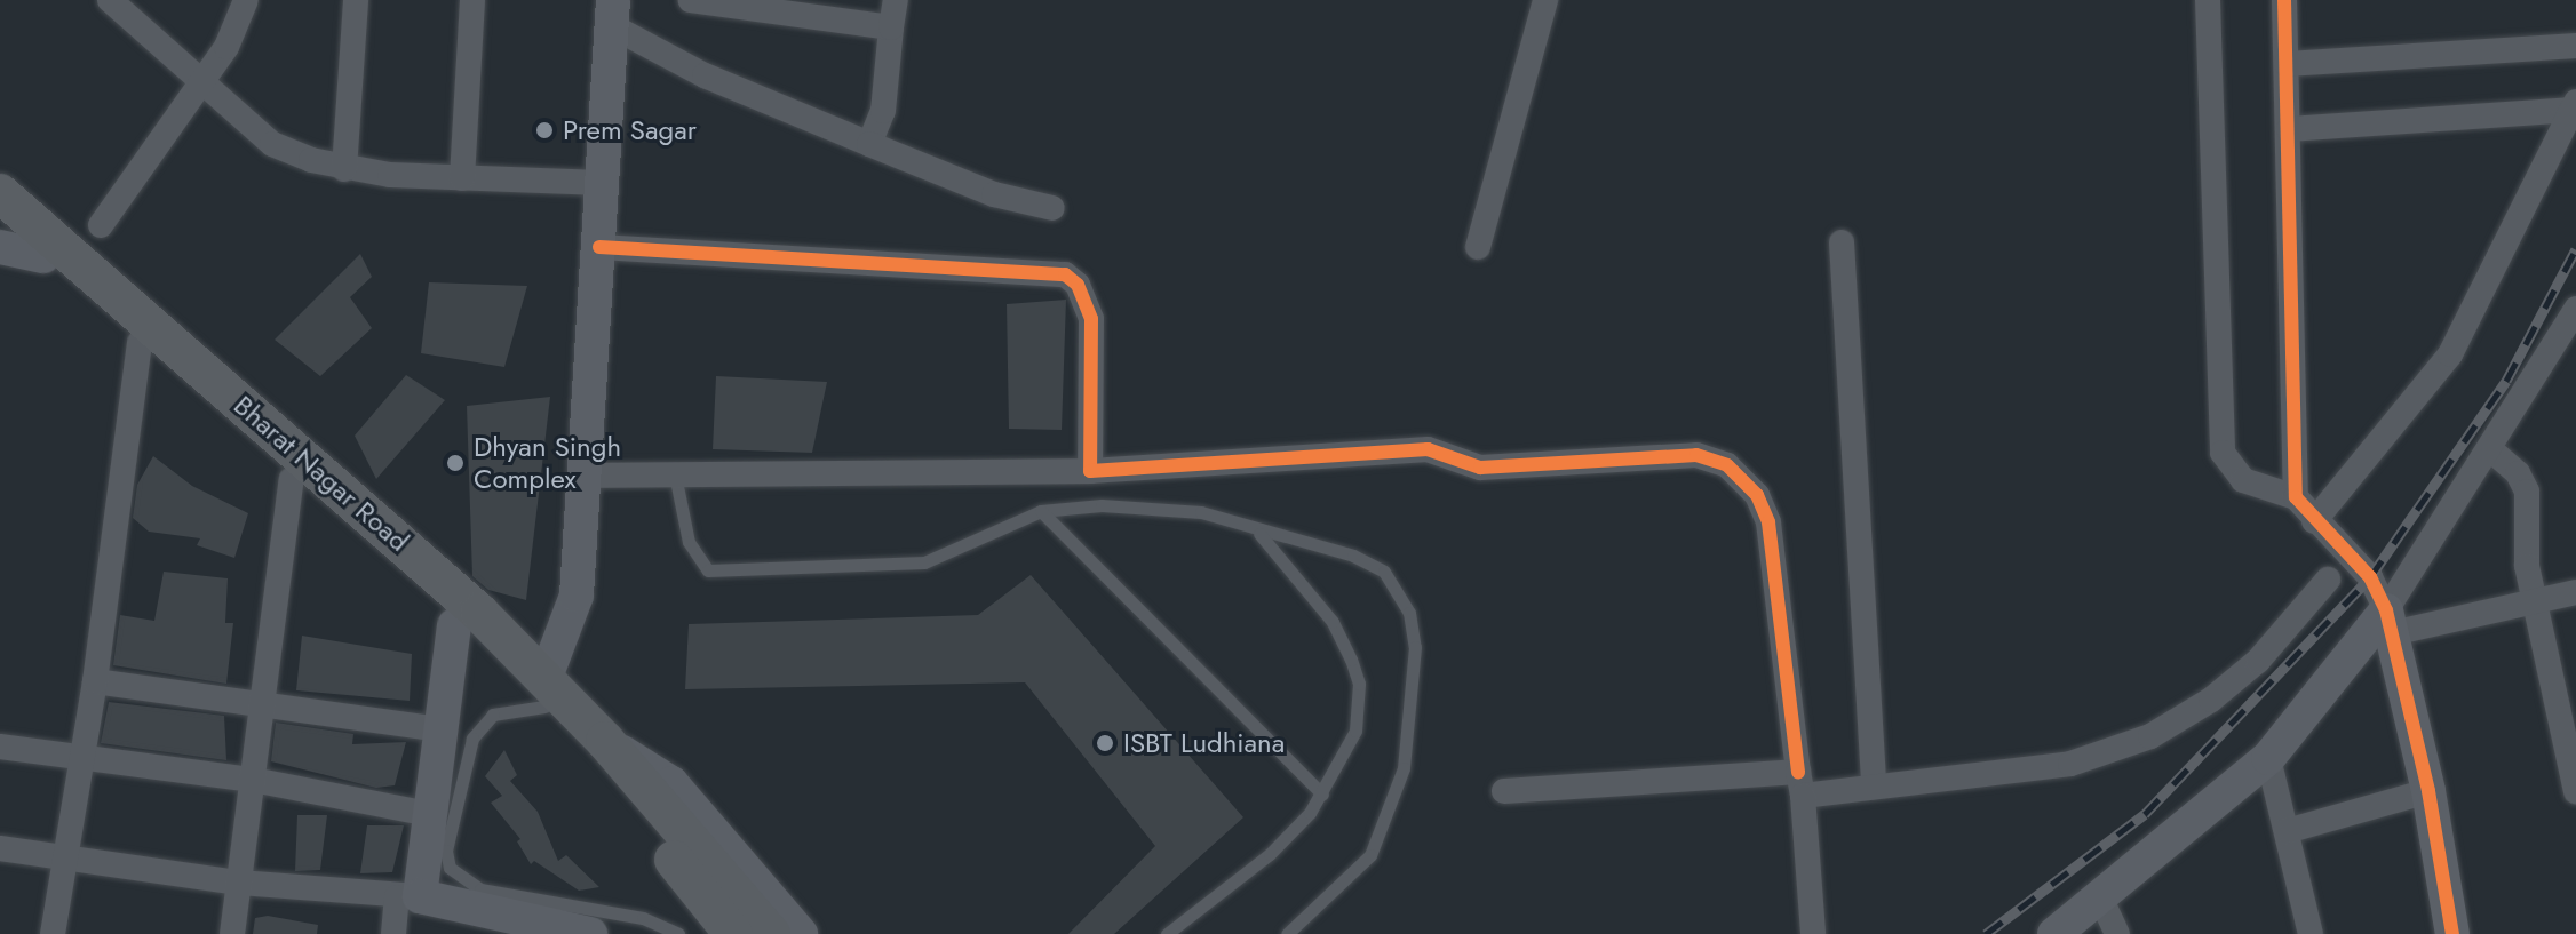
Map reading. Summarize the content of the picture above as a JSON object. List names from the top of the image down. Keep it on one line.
{"streets":{"main road":["Bharat Nagar Road"]},"places":["Prem Sagar","Dhyan Singh Complex","ISBT Ludhiana"]}
